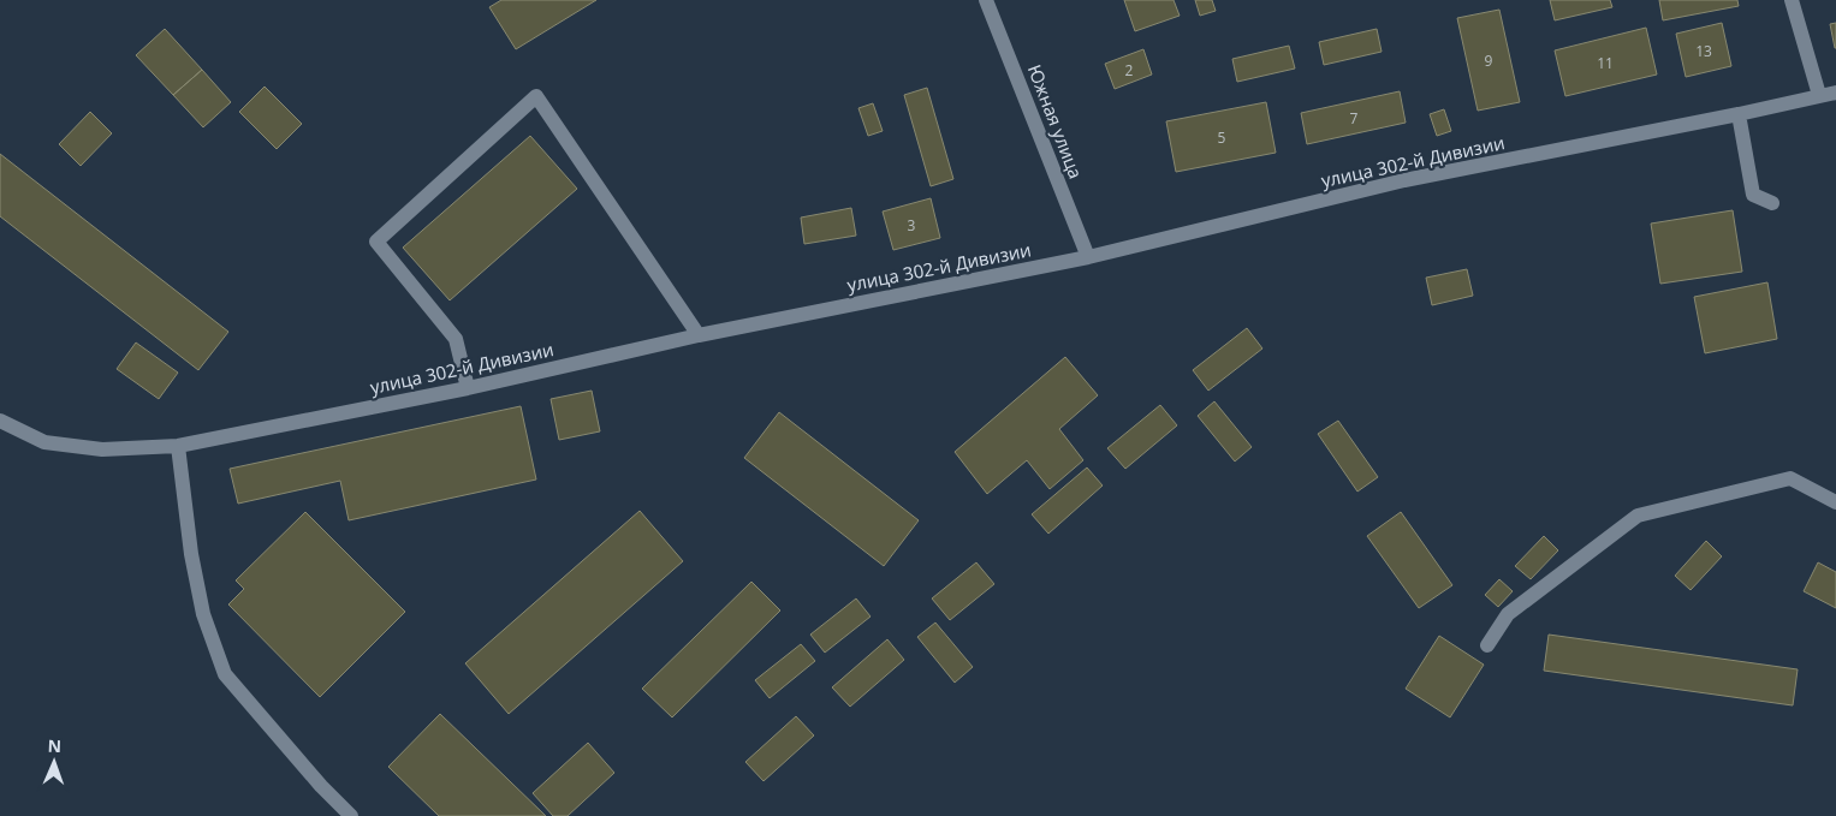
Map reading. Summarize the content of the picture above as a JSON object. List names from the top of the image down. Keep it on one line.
{"streets":{"street":["Южная улица","улица 302-й Дивизии"]},"crossings":[["Южная улица","улица 302-й Дивизии"]],"house_numbers":["13","9","11","2","7","5","3"],"north":"top"}
